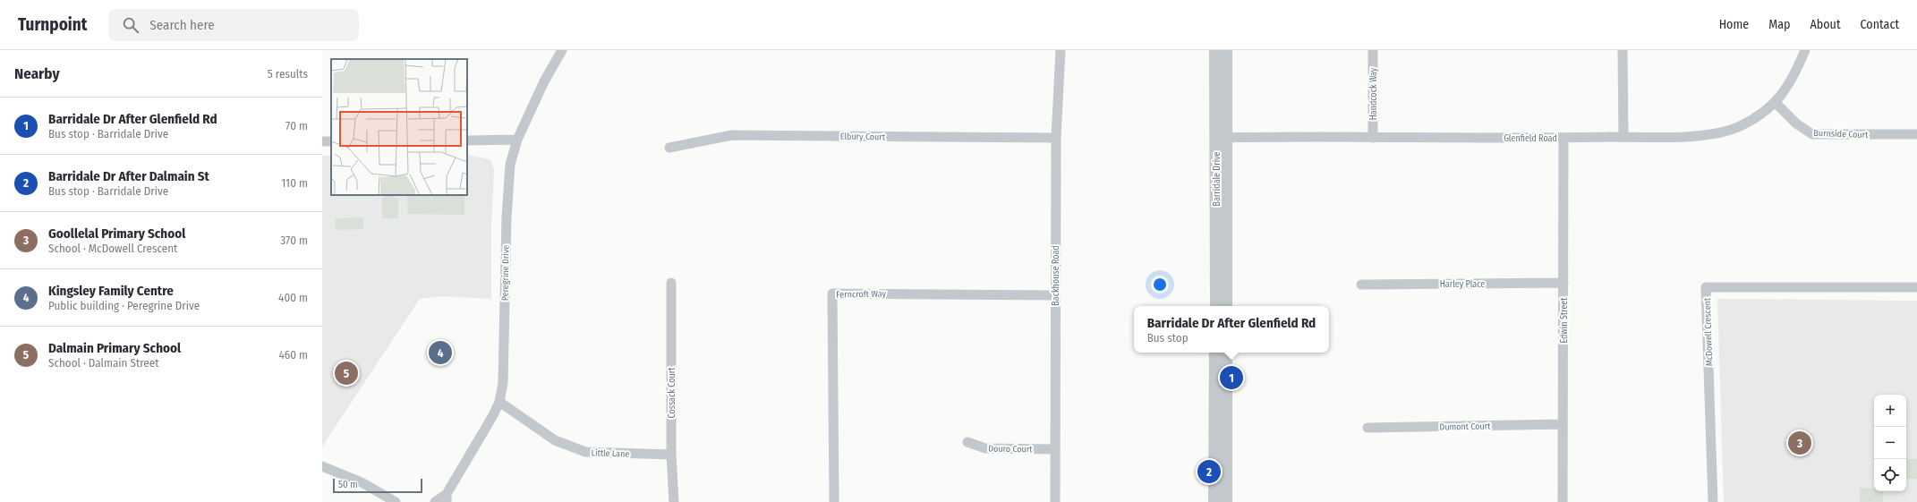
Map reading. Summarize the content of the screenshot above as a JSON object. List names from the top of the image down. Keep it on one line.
{"streets":{"street":["Handcock Way","Burnside Court","Elbury Court","Glenfield Road","Barridale Drive","Peregrine Drive","Backhouse Road","Harley Place","Ferncroft Way","Edwin Street","McDowell Crescent","Cossack Court","Dumont Court","Douro Court","Little Lane"]},"crossings":[["Handcock Way","Glenfield Road"],["Burnside Court","Glenfield Road"],["Elbury Court","Backhouse Road"],["Glenfield Road","Barridale Drive"],["Glenfield Road","Edwin Street"],["Peregrine Drive","Little Lane"],["Backhouse Road","Ferncroft Way"],["Backhouse Road","Douro Court"],["Harley Place","Edwin Street"],["Edwin Street","Dumont Court"],["Cossack Court","Little Lane"]],"scale_bar":"50 m","page":{"header":"Turnpoint","search":"Search here","nav":["Home","Map","About","Contact"],"heading":["Nearby","5 results"],"list":[{"mark":"1","name":"Barridale Dr After Glenfield Rd","note":"Bus stop · Barridale Drive","value":"70 m"},{"mark":"2","name":"Barridale Dr After Dalmain St","note":"Bus stop · Barridale Drive","value":"110 m"},{"mark":"3","name":"Goollelal Primary School","note":"School · McDowell Crescent","value":"370 m"},{"mark":"4","name":"Kingsley Family Centre","note":"Public building · Peregrine Drive","value":"400 m"},{"mark":"5","name":"Dalmain Primary School","note":"School · Dalmain Street","value":"460 m"}],"popup":["Barridale Dr After Glenfield Rd","Bus stop"],"pins":["4","5","1","3","2"],"map_buttons":["+","−"],"scale":"50 m"}}
